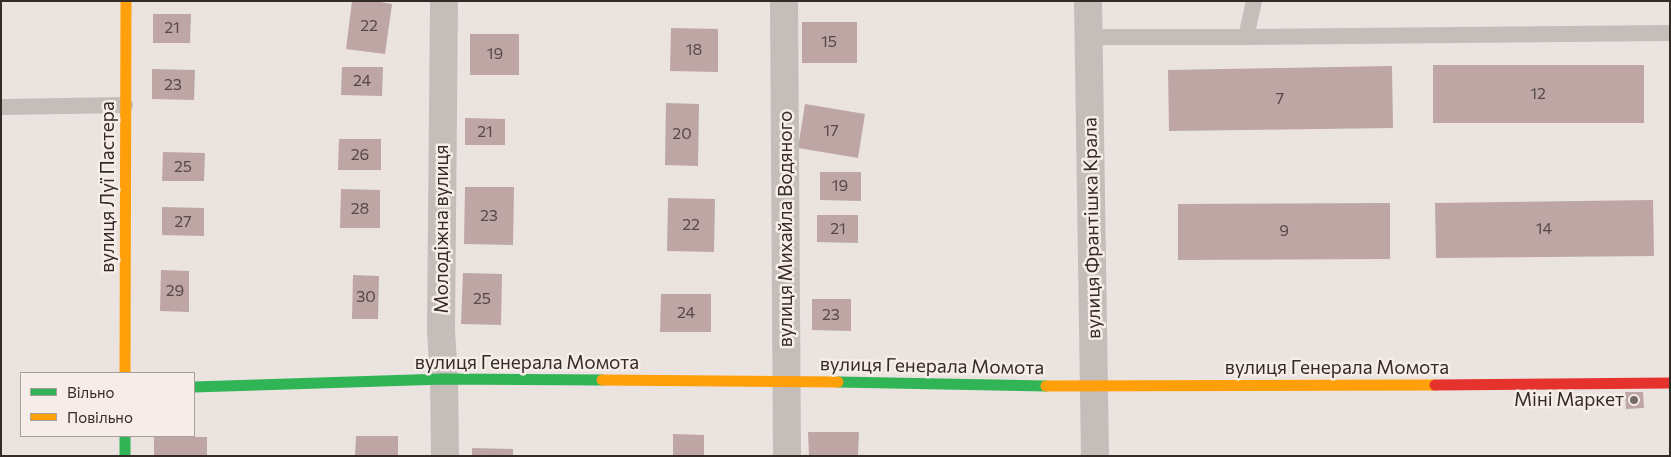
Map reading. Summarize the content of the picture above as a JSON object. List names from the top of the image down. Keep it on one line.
{"streets":{"street":["вулиця Луї Пастера","вулиця Франтішка Крала","Молодіжна вулиця","вулиця Михайла Водяного","вулиця Генерала Момота"]},"crossings":[["вулиця Франтішка Крала","вулиця Генерала Момота"],["Молодіжна вулиця","вулиця Генерала Момота"],["вулиця Михайла Водяного","вулиця Генерала Момота"]],"places":["Міні Маркет"],"house_numbers":["22","21","15","18","19","24","23","12","7","17","21","20","26","25","19","28","23","27","22","21","14","9","29","30","25","24","23"],"legend":["Вільно","Повільно"]}
